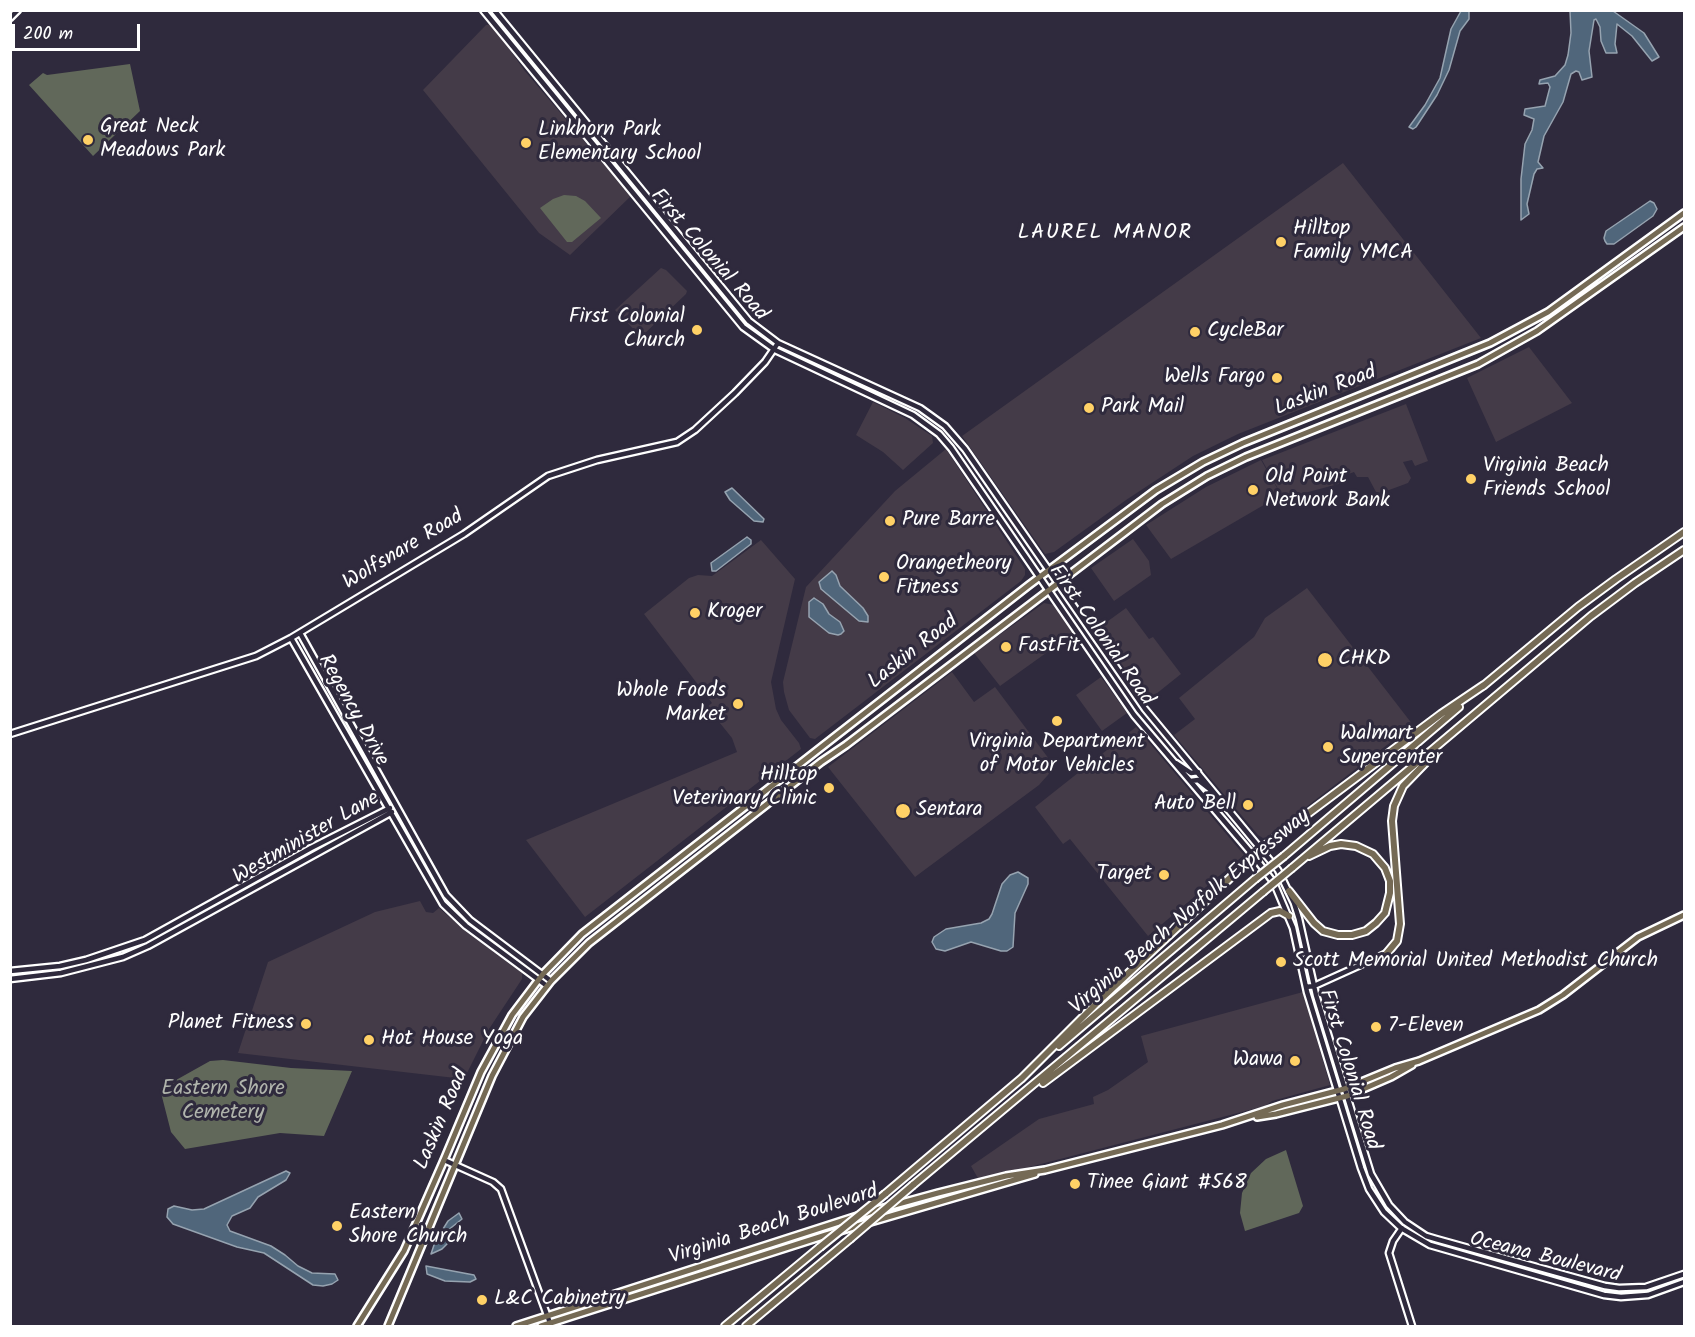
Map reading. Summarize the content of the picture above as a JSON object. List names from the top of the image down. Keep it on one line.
{"streets":{"highway":["Virginia Beach-Norfolk Expressway"],"main road":["First Colonial Road","Laskin Road","Wolfsnare Road","Regency Drive","Westminister Lane","Virginia Beach Boulevard","Oceana Boulevard"]},"crossings":[["First Colonial Road","Laskin Road"],["First Colonial Road","Wolfsnare Road"],["First Colonial Road","Virginia Beach Boulevard"],["First Colonial Road","Oceana Boulevard"],["Laskin Road","Regency Drive"],["Wolfsnare Road","Regency Drive"],["Regency Drive","Westminister Lane"]],"districts":["LAUREL MANOR"],"parks":["Eastern Shore Cemetery"],"places":["Great Neck Meadows Park","Linkhorn Park Elementary School","Hilltop Family YMCA","First Colonial Church","CycleBar","Wells Fargo","Park Mail","Virginia Beach Friends School","Old Point Network Bank","Pure Barre","Orangetheory Fitness","Kroger","FastFit","CHKD","Whole Foods Market","Virginia Department of Motor Vehicles","Walmart Supercenter","Hilltop Veterinary Clinic","Auto Bell","Sentara","Target","Scott Memorial United Methodist Church","Planet Fitness","7-Eleven","Hot House Yoga","Wawa","Tinee Giant #568","Eastern Shore Church","L&C Cabinetry"],"scale_bar":"200 m"}
